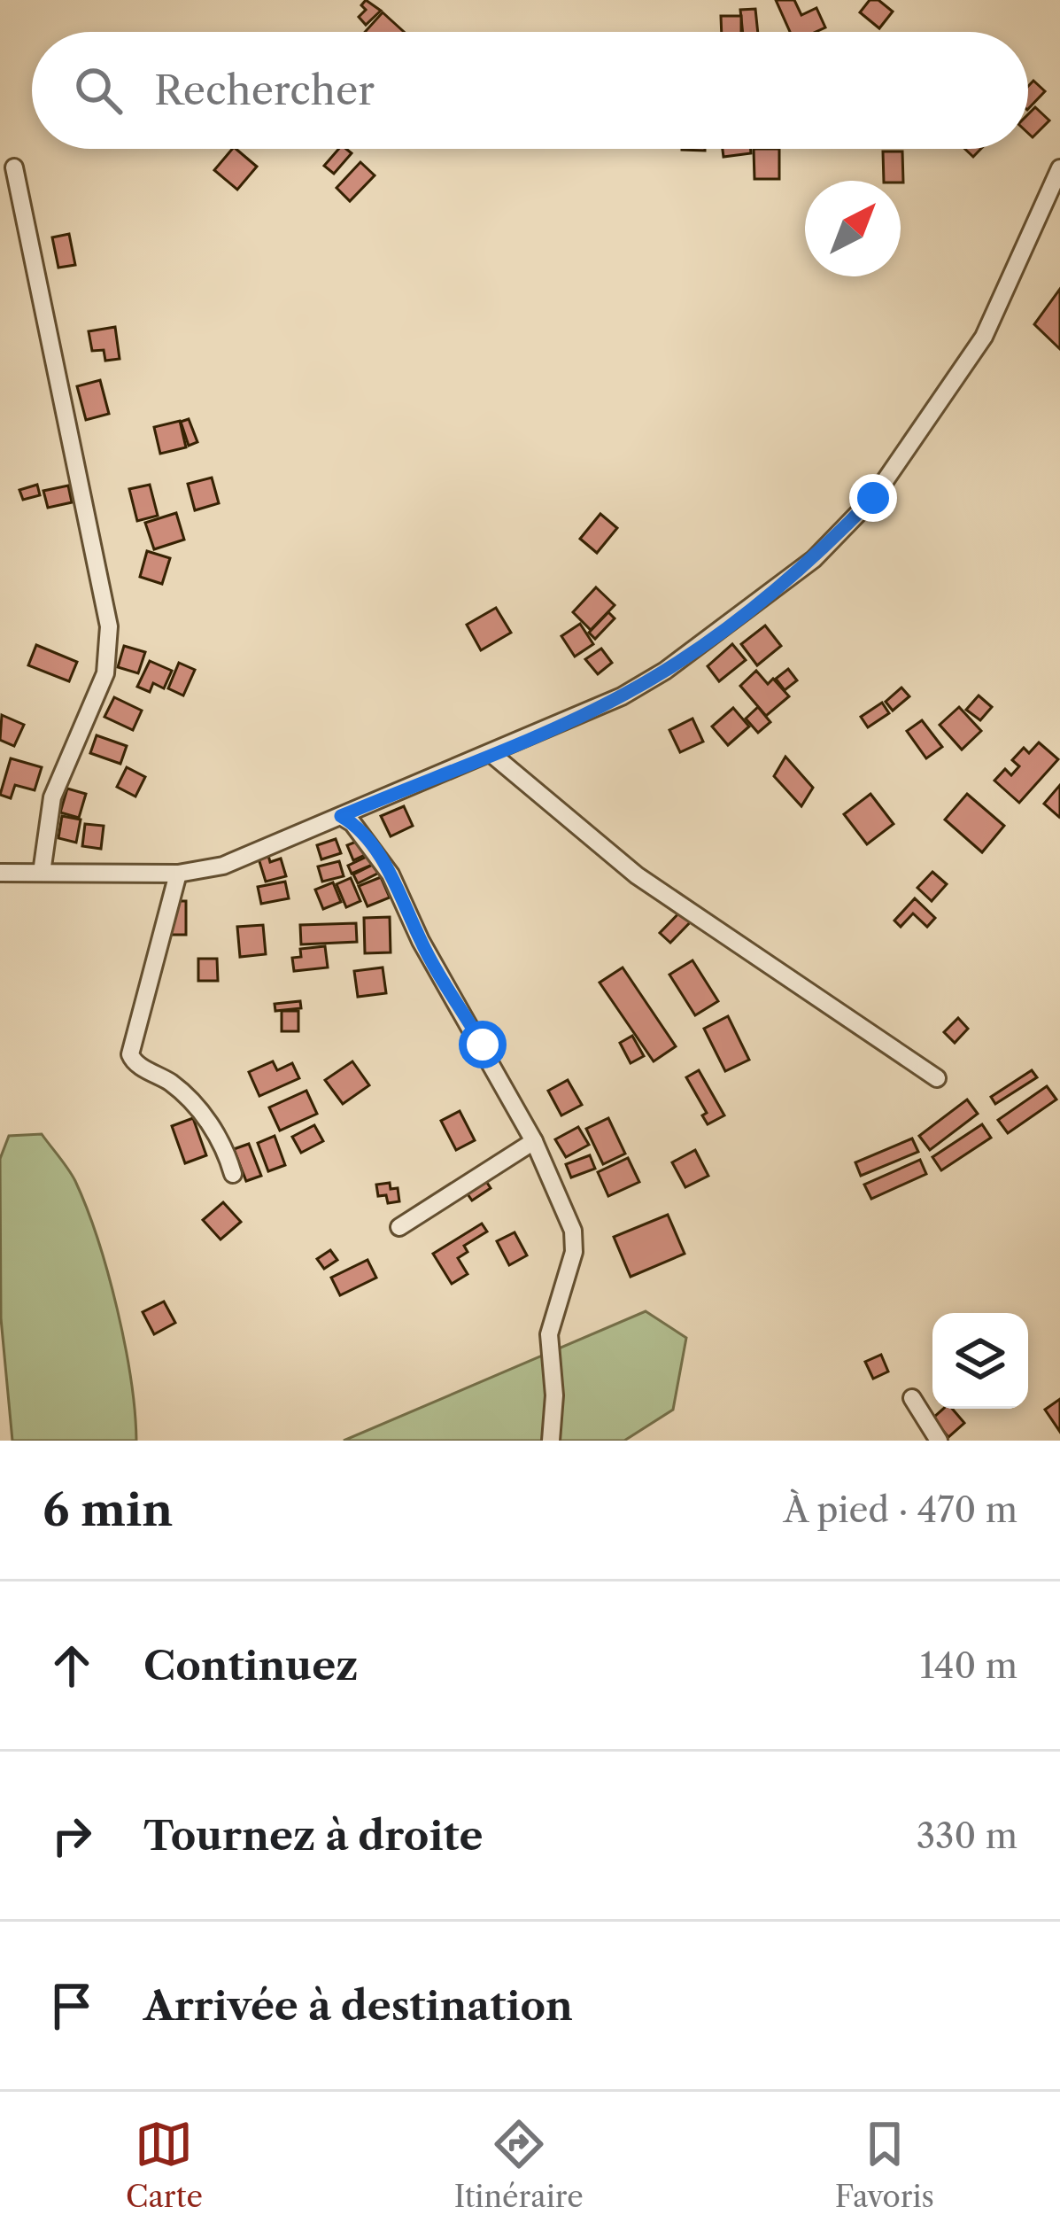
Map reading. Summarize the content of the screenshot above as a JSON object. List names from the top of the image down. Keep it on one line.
{"north":"top right","page":{"search":"Rechercher","heading":["6 min","À pied · 470 m"],"list":[["Continuez","140 m"],["Tournez à droite","330 m"],"Arrivée à destination"],"nav":["Carte","Itinéraire","Favoris"]}}
